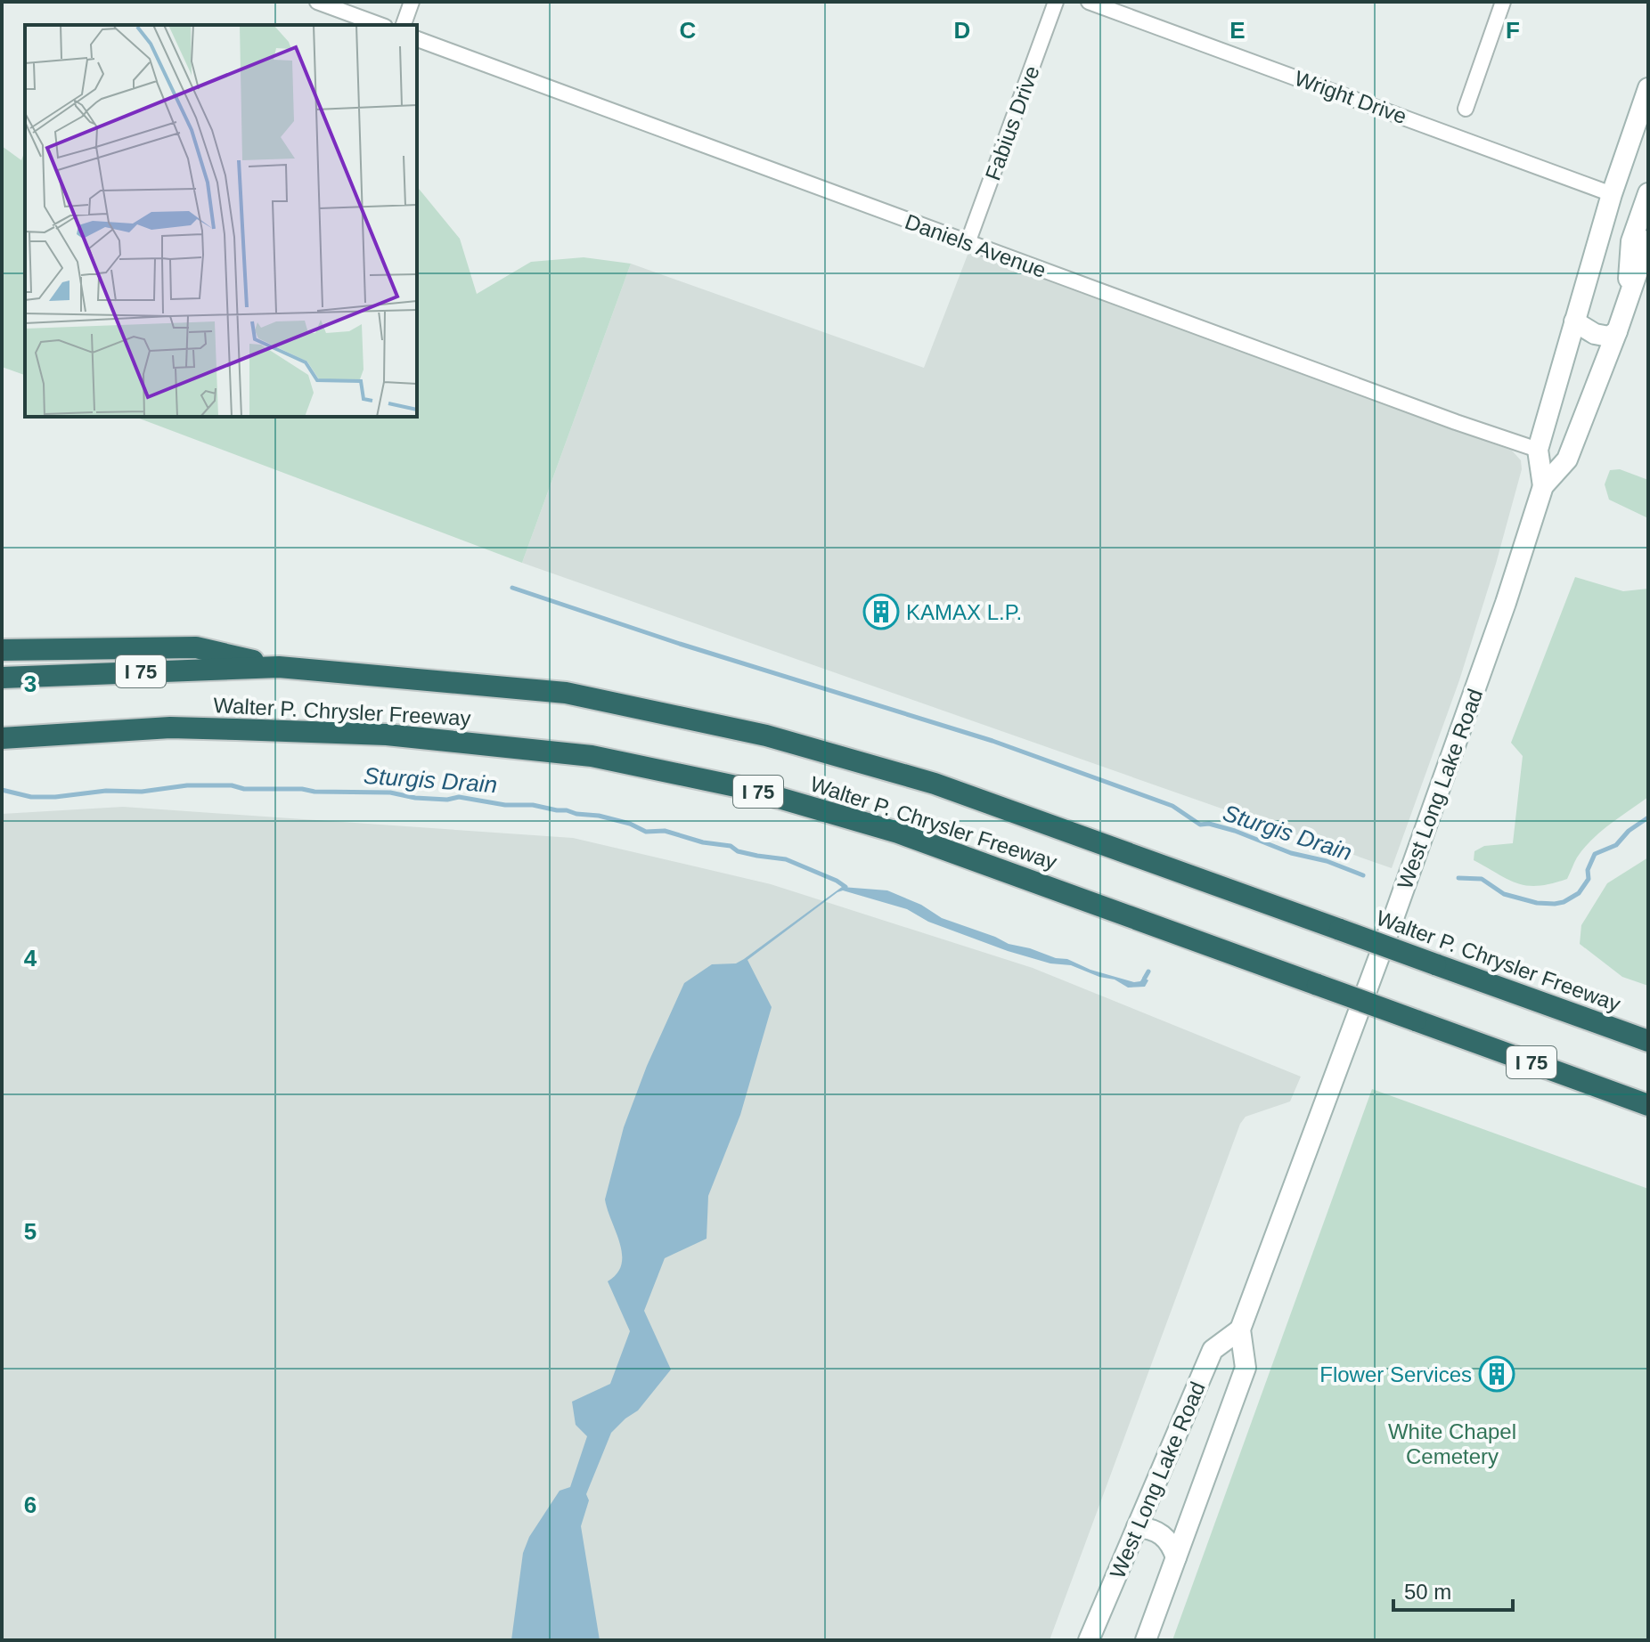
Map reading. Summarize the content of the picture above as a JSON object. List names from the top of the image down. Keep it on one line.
{"streets":{"highway":["I 75","Walter P. Chrysler Freeway"],"main road":["West Long Lake Road"],"street":["Wright Drive","Fabius Drive","Daniels Avenue"]},"crossings":[["Wright Drive","West Long Lake Road"],["Fabius Drive","Daniels Avenue"],["Daniels Avenue","West Long Lake Road"]],"water":["Sturgis Drain"],"parks":["White Chapel Cemetery"],"places":{"building":["KAMAX L.P.","Flower Services"]},"scale_bar":"50 m","grid":{"columns":["C","D","E","F"],"rows":["3","4","5","6"]}}
